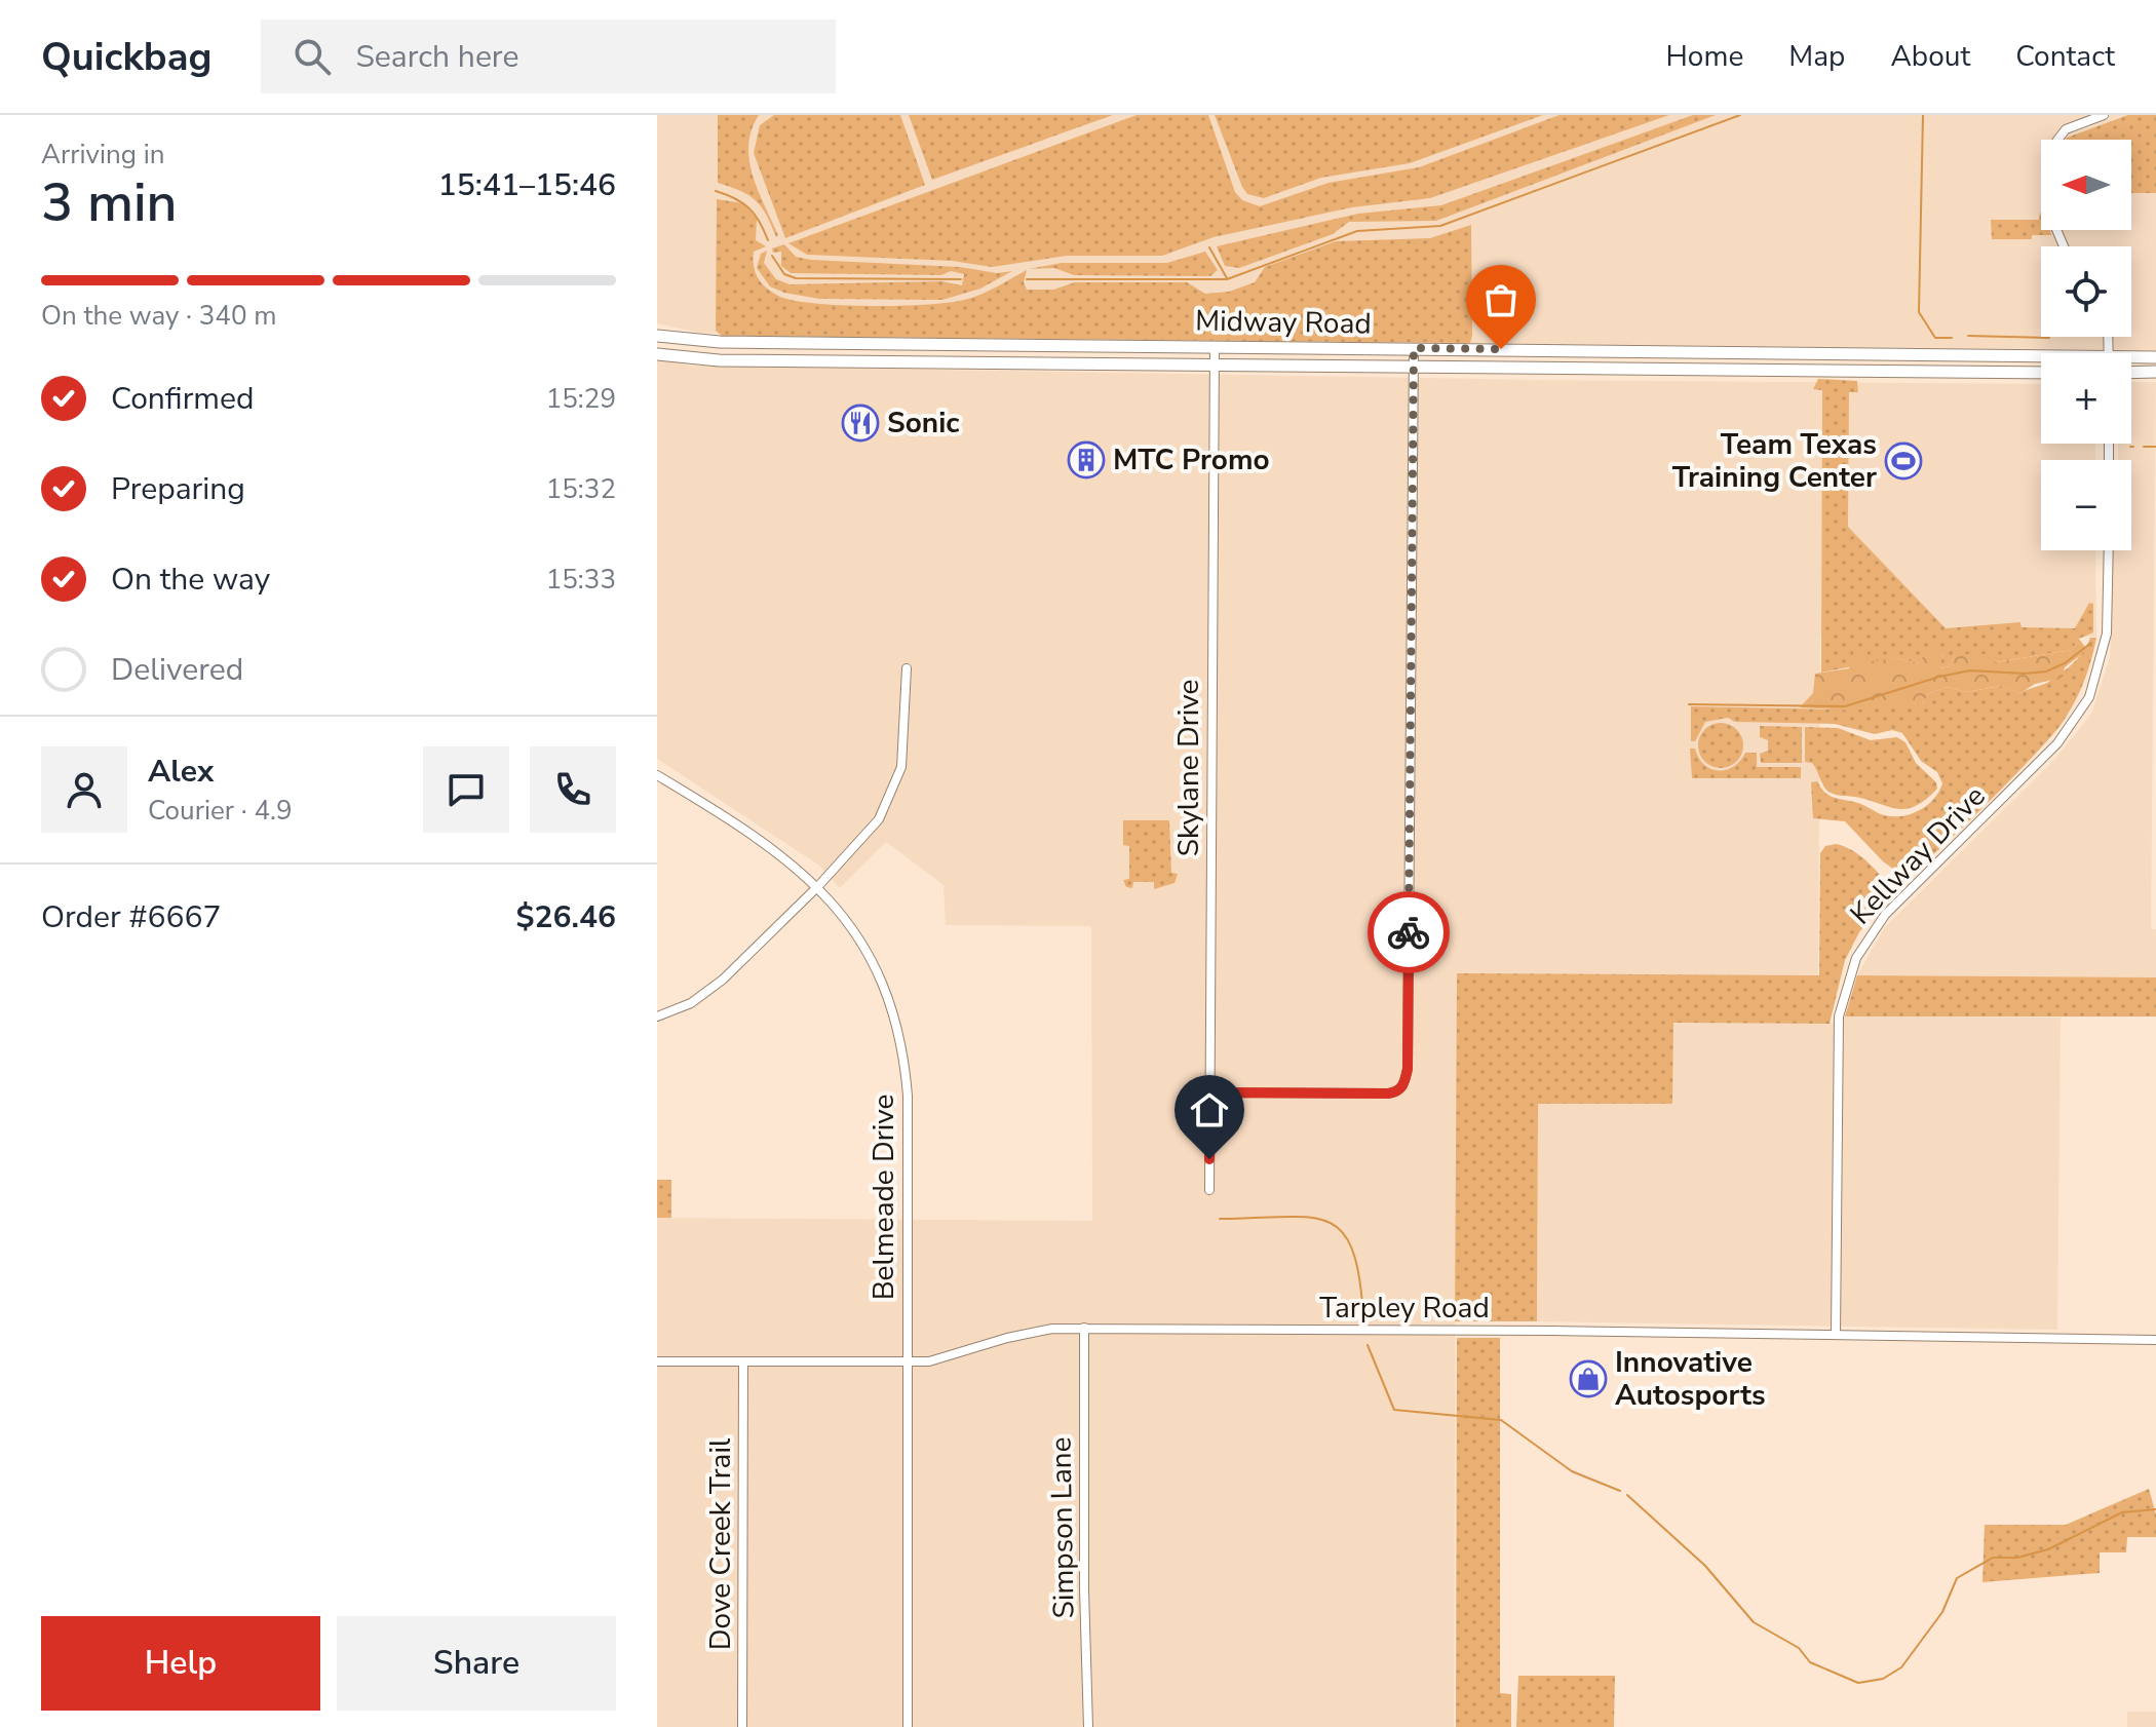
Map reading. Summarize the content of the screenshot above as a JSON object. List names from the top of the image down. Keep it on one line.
{"streets":{"main road":["Midway Road"],"street":["Skylane Drive","Kellway Drive","Belmeade Drive","Tarpley Road","Simpson Lane","Dove Creek Trail"]},"crossings":[["Midway Road","Skylane Drive"],["Kellway Drive","Tarpley Road"],["Belmeade Drive","Tarpley Road"],["Tarpley Road","Simpson Lane"],["Tarpley Road","Dove Creek Trail"]],"places":{"restaurant":["Sonic"],"building":["MTC Promo"],"sports":["Team Texas Training Center"],"shop":["Innovative Autosports"]},"north":"left","page":{"header":"Quickbag","search":"Search here","nav":["Home","Map","About","Contact"],"heading":["3 min","Arriving in","15:41–15:46"],"panel":["Alex","Courier · 4.9","Order #6667","$26.46"],"map_buttons":["+","−"],"bar":"On the way · 340 m","list":[["Confirmed","15:29"],["Preparing","15:32"],["On the way","15:33"],"Delivered"],"buttons":["Help","Share"]}}
